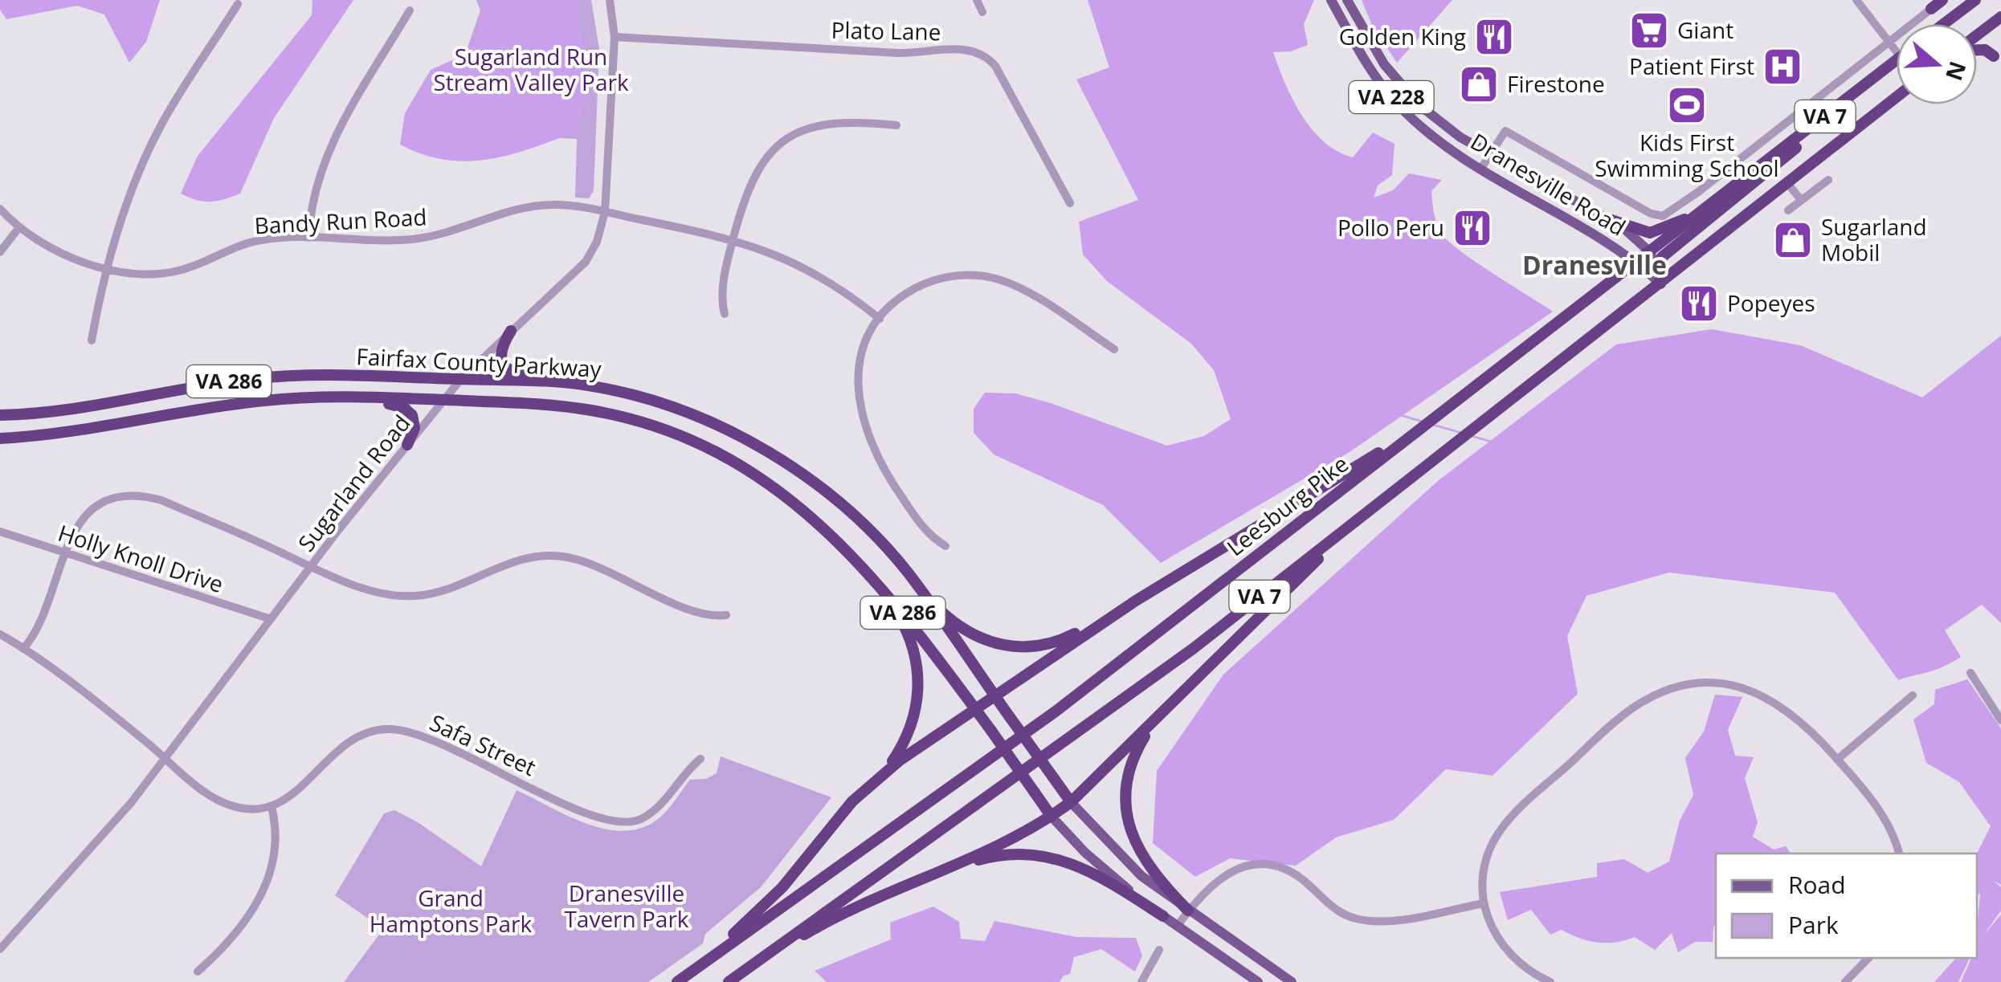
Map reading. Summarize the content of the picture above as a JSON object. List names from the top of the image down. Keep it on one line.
{"streets":{"highway":["VA 7","Fairfax County Parkway","VA 286","Leesburg Pike"],"main road":["VA 228","Dranesville Road"],"street":["Plato Lane","Bandy Run Road","Sugarland Road","Holly Knoll Drive","Safa Street"]},"crossings":[["Plato Lane","Sugarland Road"],["VA 7","Dranesville Road"],["Dranesville Road","Leesburg Pike"],["Bandy Run Road","Sugarland Road"],["Fairfax County Parkway","Sugarland Road"],["Sugarland Road","Holly Knoll Drive"]],"districts":["Dranesville"],"parks":["Sugarland Run Stream Valley Park","Dranesville Tavern Park","Grand Hamptons Park"],"places":{"supermarket":["Giant"],"restaurant":["Golden King","Pollo Peru","Popeyes"],"hospital":["Patient First"],"shop":["Firestone","Sugarland Mobil"],"sports":["Kids First Swimming School"]},"legend":["Road","Park"],"north":"right"}
